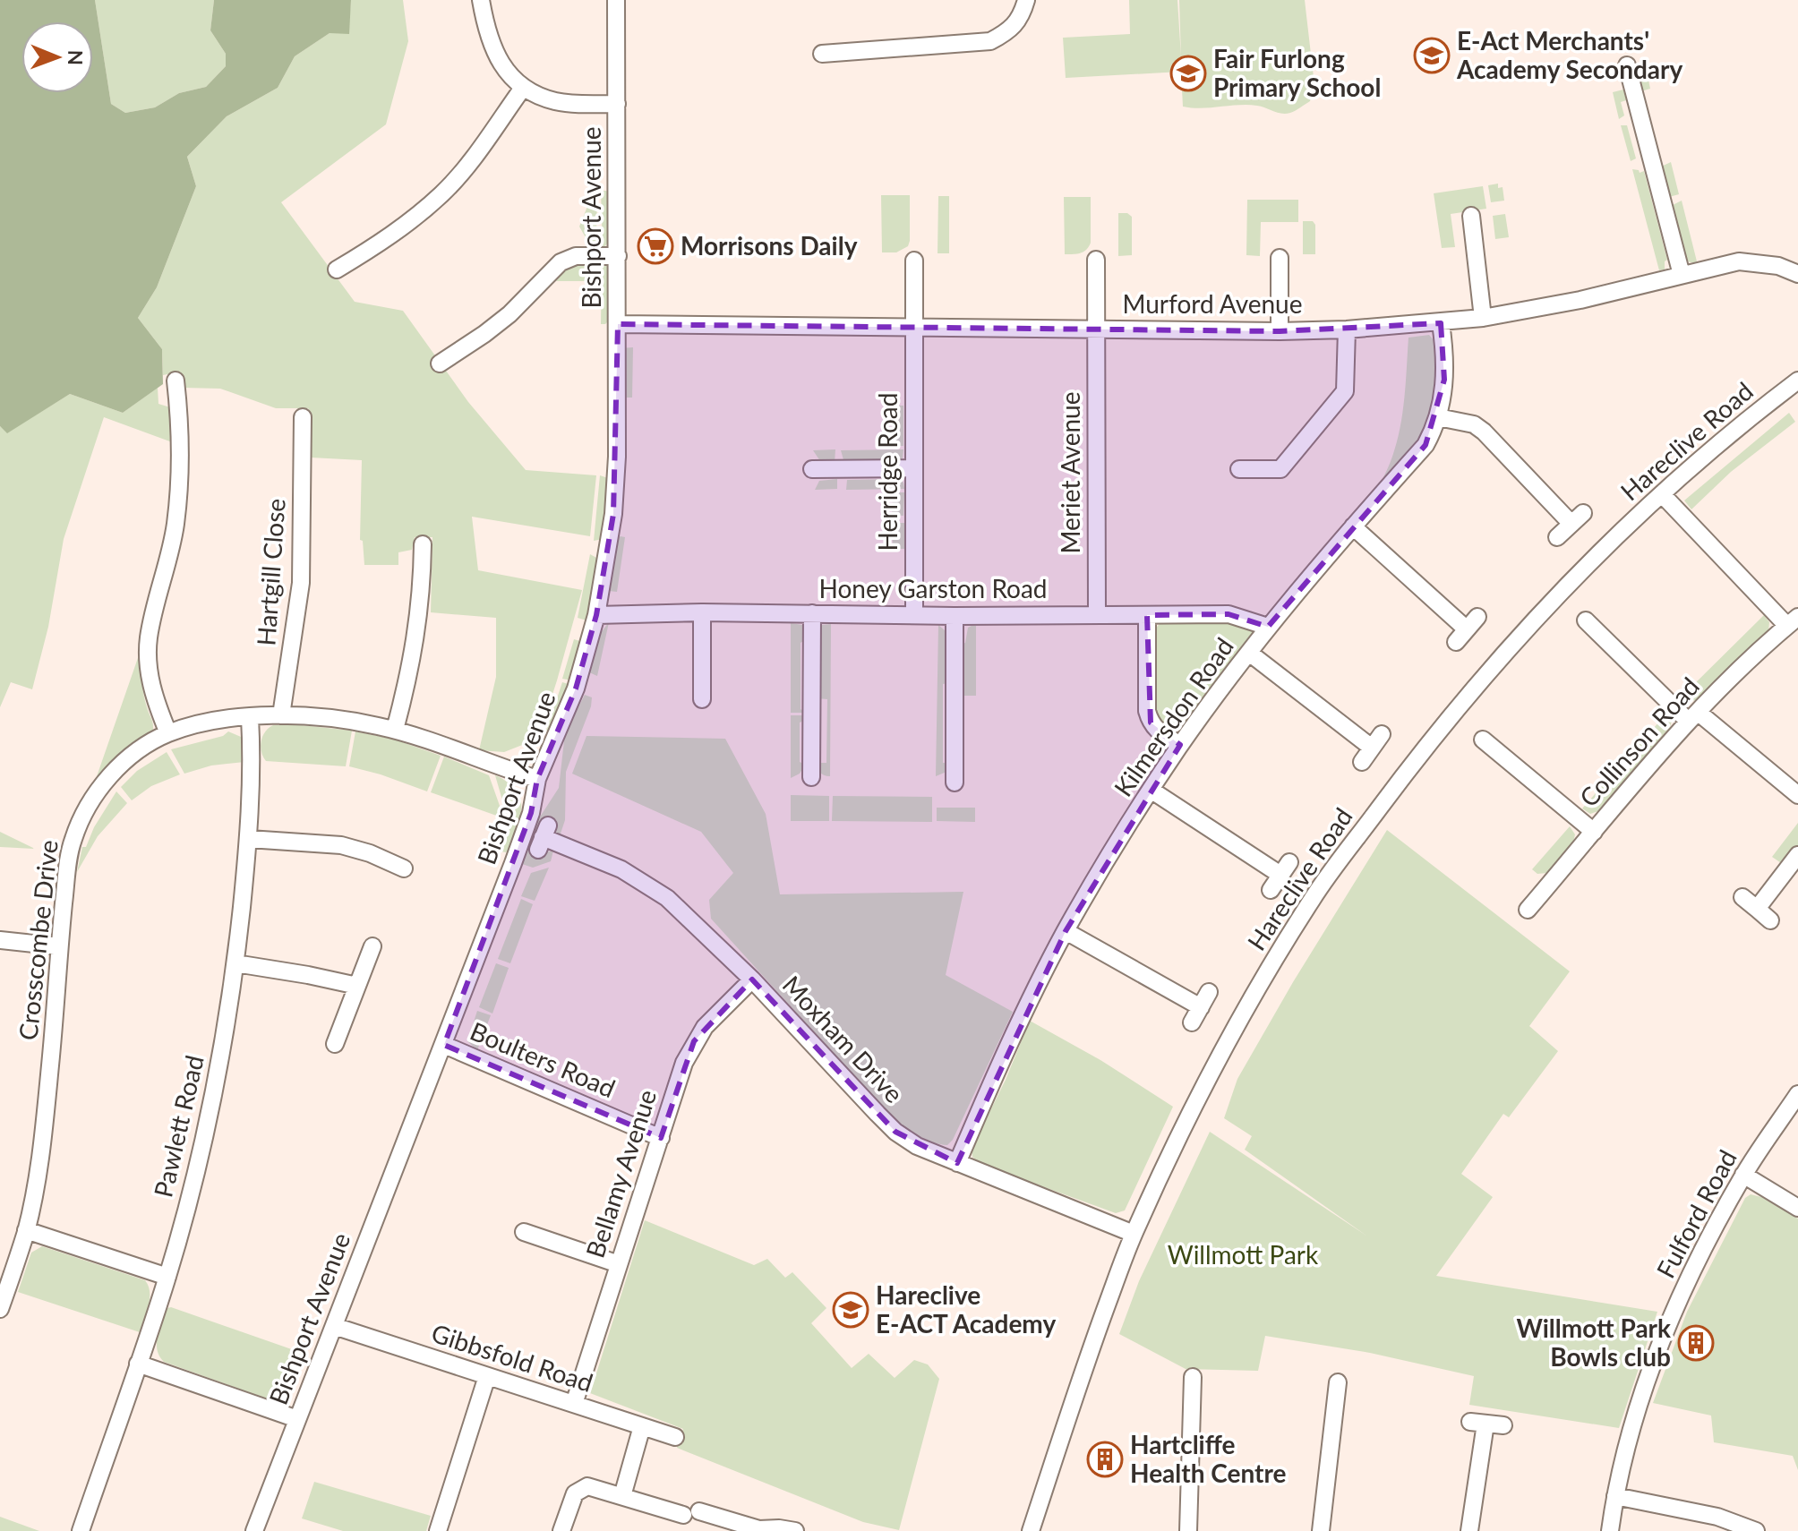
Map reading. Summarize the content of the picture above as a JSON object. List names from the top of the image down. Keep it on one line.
{"streets":{"street":["Bishport Avenue","Murford Avenue","Hareclive Road","Herridge Road","Meriet Avenue","Hartgill Close","Honey Garston Road","Kilmersdon Road","Collinson Road","Crosscombe Drive","Moxham Drive","Boulters Road","Pawlett Road","Bellamy Avenue","Fulford Road","Gibbsfold Road"]},"crossings":[["Bishport Avenue","Murford Avenue"],["Bishport Avenue","Honey Garston Road"],["Bishport Avenue","Crosscombe Drive"],["Bishport Avenue","Boulters Road"],["Bishport Avenue","Gibbsfold Road"],["Murford Avenue","Herridge Road"],["Murford Avenue","Meriet Avenue"],["Murford Avenue","Kilmersdon Road"],["Hareclive Road","Moxham Drive"],["Herridge Road","Honey Garston Road"],["Meriet Avenue","Honey Garston Road"],["Hartgill Close","Crosscombe Drive"],["Honey Garston Road","Kilmersdon Road"],["Kilmersdon Road","Moxham Drive"],["Crosscombe Drive","Pawlett Road"],["Moxham Drive","Bellamy Avenue"],["Boulters Road","Bellamy Avenue"],["Bellamy Avenue","Gibbsfold Road"]],"parks":["Willmott Park"],"places":{"school or university":["E-Act Merchants' Academy Secondary","Fair Furlong Primary School","Hareclive E-ACT Academy"],"supermarket":["Morrisons Daily"],"building":["Willmott Park Bowls club","Hartcliffe Health Centre"]},"north":"right"}
